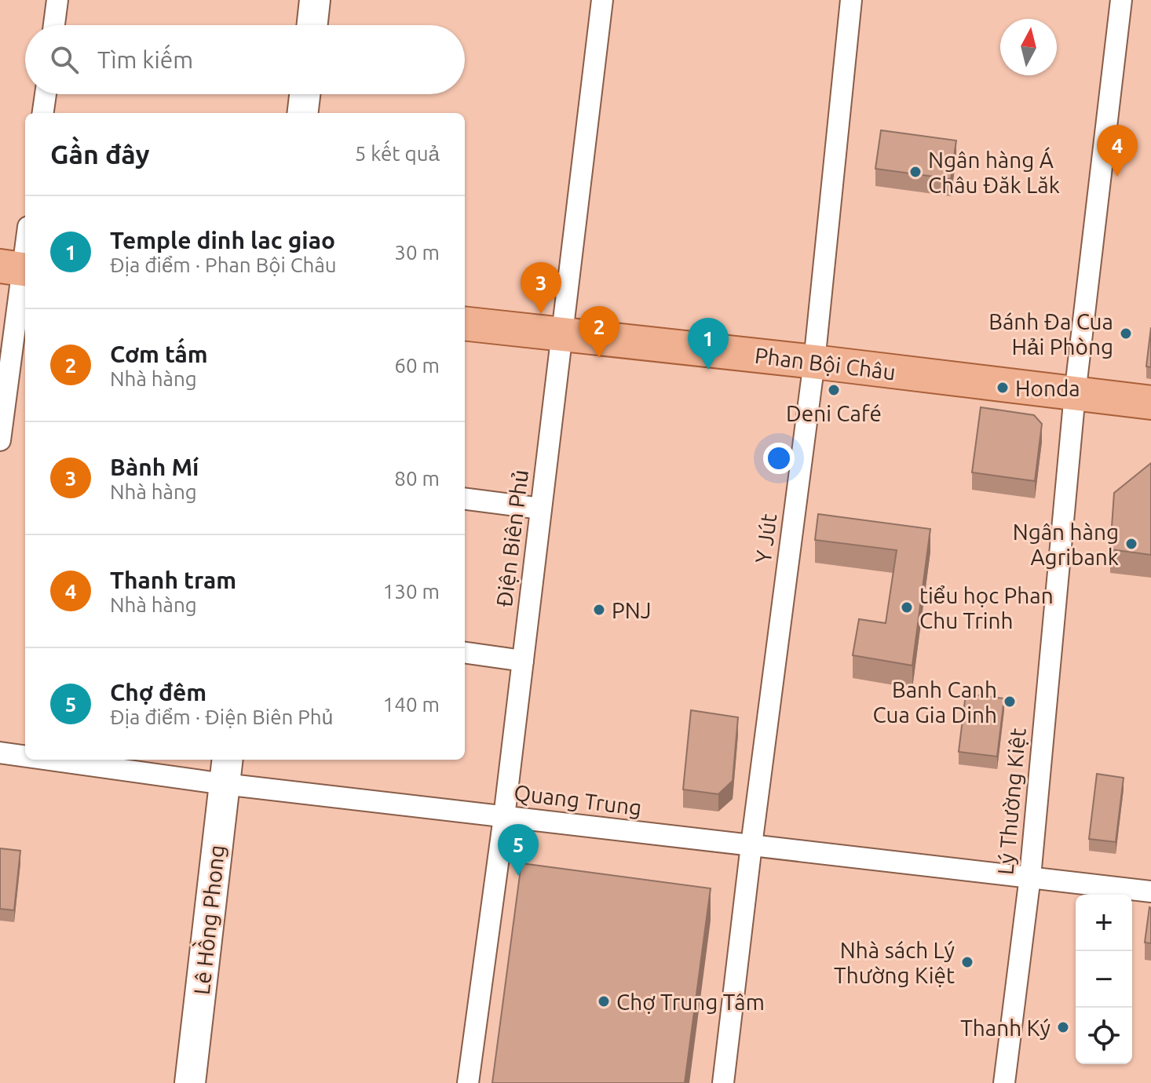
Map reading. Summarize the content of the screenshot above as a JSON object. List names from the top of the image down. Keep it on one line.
{"streets":{"main road":["Phan Bội Châu"],"street":["Điện Biên Phủ","Y Jút","Quang Trung","Lý Thường Kiệt","Lê Hồng Phong"]},"crossings":[["Phan Bội Châu","Điện Biên Phủ"],["Phan Bội Châu","Y Jút"],["Phan Bội Châu","Lý Thường Kiệt"],["Điện Biên Phủ","Quang Trung"],["Y Jút","Quang Trung"],["Quang Trung","Lý Thường Kiệt"],["Quang Trung","Lê Hồng Phong"]],"places":["Ngân hàng Á Châu Đăk Lăk","Bánh Đa Cua Hải Phòng","Honda","Deni Café","Ngân hàng Agribank","tiểu học Phan Chu Trinh","PNJ","Banh Canh Cua Gia Dinh","Nhà sách Lý Thường Kiệt","Chợ Trung Tâm","Thanh Ký"],"north":"top","page":{"search":"Tìm kiếm","heading":["Gần đây","5 kết quả"],"pins":["4","3","2","1","5"],"list":[{"mark":"1","name":"Temple dinh lac giao","note":"Địa điểm · Phan Bội Châu","value":"30 m"},{"mark":"2","name":"Cơm tấm","note":"Nhà hàng","value":"60 m"},{"mark":"3","name":"Bành Mí","note":"Nhà hàng","value":"80 m"},{"mark":"4","name":"Thanh tram","note":"Nhà hàng","value":"130 m"},{"mark":"5","name":"Chợ đêm","note":"Địa điểm · Điện Biên Phủ","value":"140 m"}],"map_buttons":["+","−"]}}
